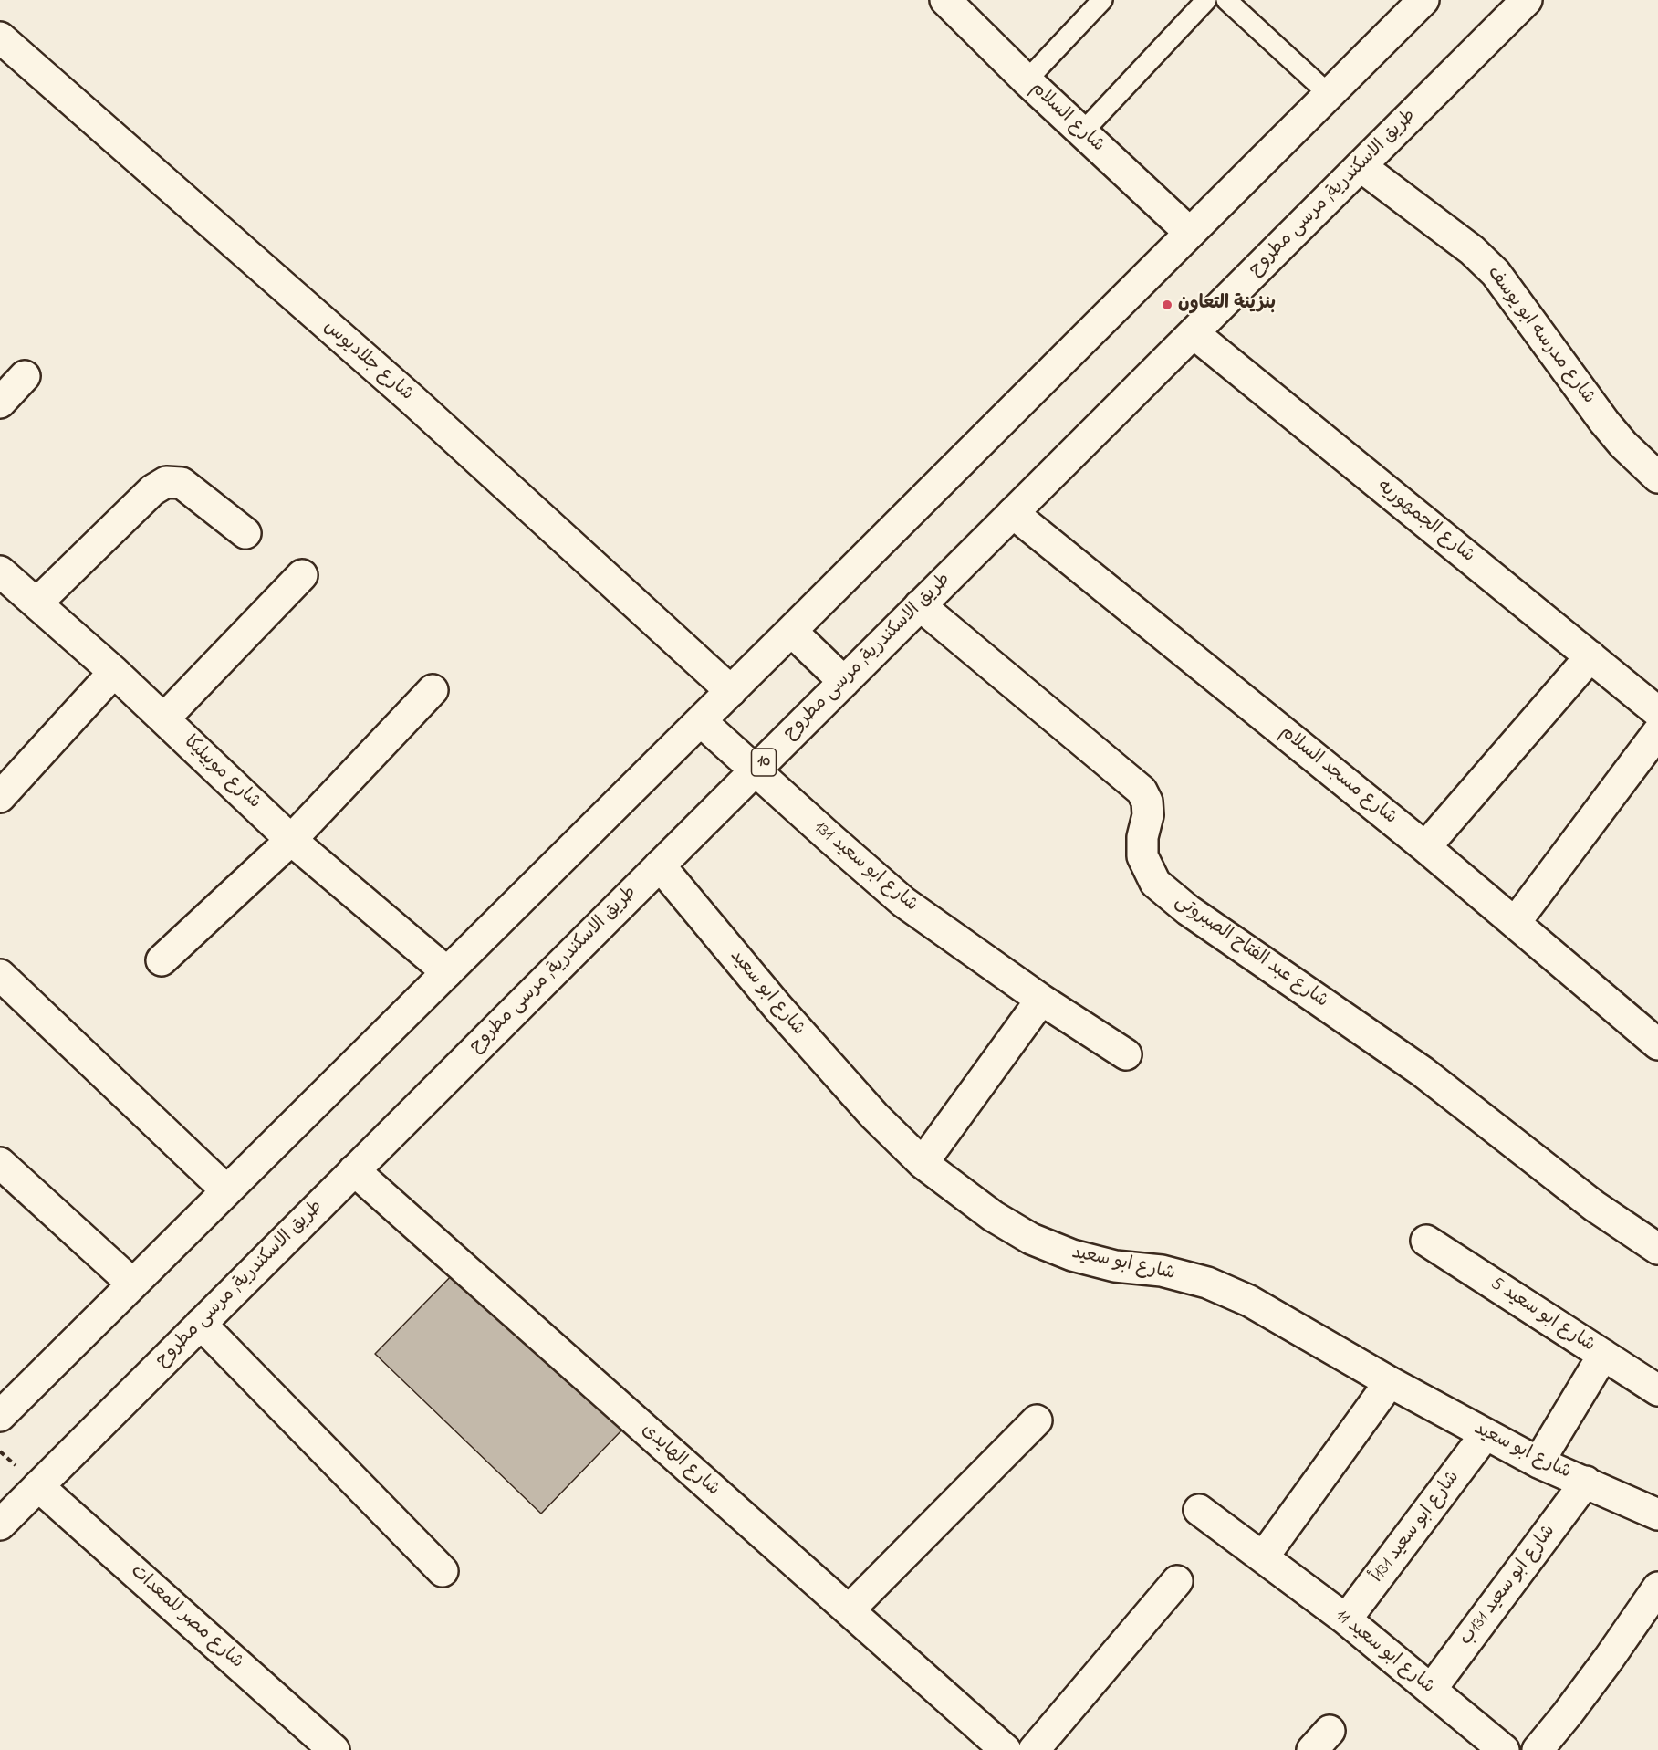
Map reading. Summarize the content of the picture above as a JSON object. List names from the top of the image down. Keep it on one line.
{"streets":{"street":["شارع السلام","طريق الاسكندرية, مرسى مطروح","شارع مدرسه ابو يوسف","شارع جلاديوس","شارع الجمهوريه","10","شارع موبيليكا","شارع مسجد السلام","شارع ابو سعيد 131","شارع عبد الفتاح الصبروتى","شارع ابو سعيد","شارع ابو سعيد 5","شارع الهايدى","شارع ابو سعيد 131أ","شارع ابو سعيد 131ب","شارع مصر للمعدات","شارع ابو سعيد 11"]},"crossings":[["طريق الاسكندرية, مرسى مطروح","شارع مدرسه ابو يوسف"],["طريق الاسكندرية, مرسى مطروح","شارع الجمهوريه"],["طريق الاسكندرية, مرسى مطروح","شارع مسجد السلام"],["طريق الاسكندرية, مرسى مطروح","شارع ابو سعيد 131"],["طريق الاسكندرية, مرسى مطروح","شارع عبد الفتاح الصبروتى"],["طريق الاسكندرية, مرسى مطروح","شارع ابو سعيد"],["طريق الاسكندرية, مرسى مطروح","شارع الهايدى"],["طريق الاسكندرية, مرسى مطروح","شارع مصر للمعدات"],["شارع ابو سعيد","شارع ابو سعيد 131أ"],["شارع ابو سعيد","شارع ابو سعيد 131ب"],["شارع ابو سعيد 131أ","شارع ابو سعيد 11"],["شارع ابو سعيد 131ب","شارع ابو سعيد 11"]],"places":["بنزينة التعاون"]}
